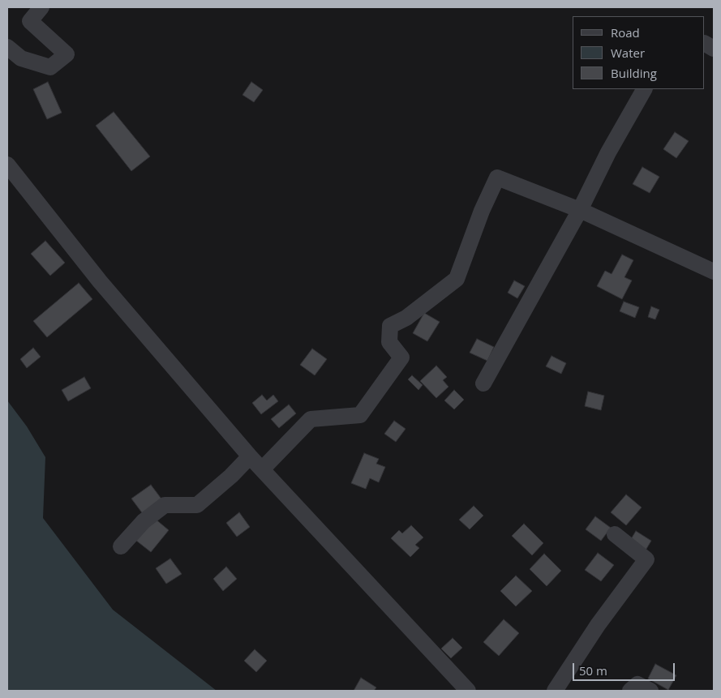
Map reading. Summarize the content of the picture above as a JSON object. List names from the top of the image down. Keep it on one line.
{"legend":["Road","Water","Building"],"scale_bar":"50 m"}
